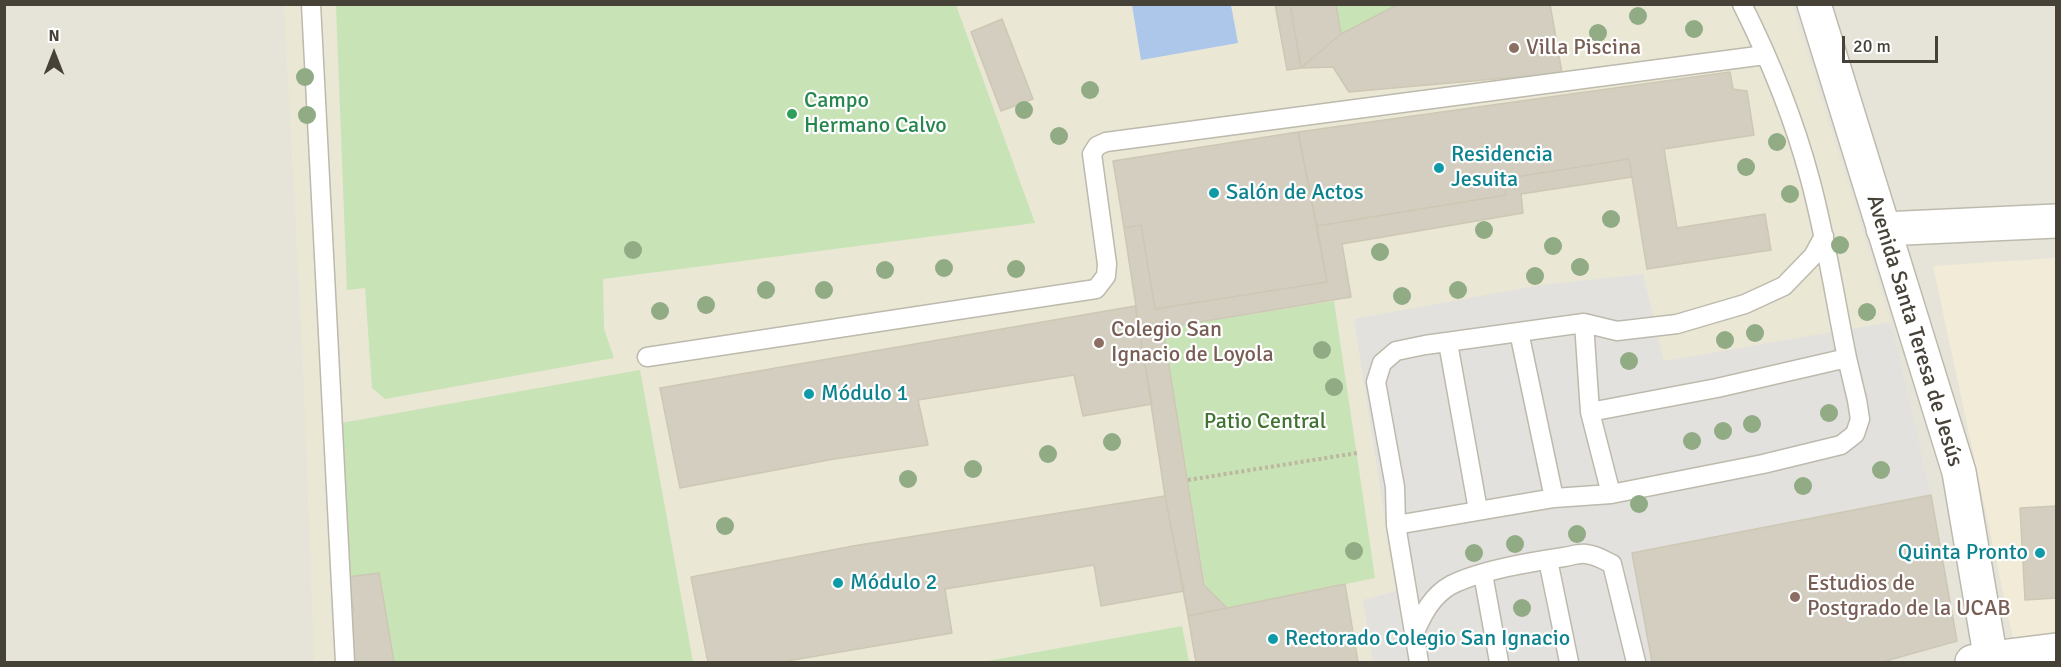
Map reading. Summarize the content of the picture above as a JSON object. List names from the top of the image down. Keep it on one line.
{"streets":{"street":["Avenida Santa Teresa de Jesús"]},"parks":["Patio Central"],"places":["Villa Piscina","Campo Hermano Calvo","Residencia Jesuita","Salón de Actos","Colegio San Ignacio de Loyola","Módulo 1","Quinta Pronto","Módulo 2","Estudios de Postgrado de la UCAB","Rectorado Colegio San Ignacio"],"scale_bar":"20 m","north":"top"}
